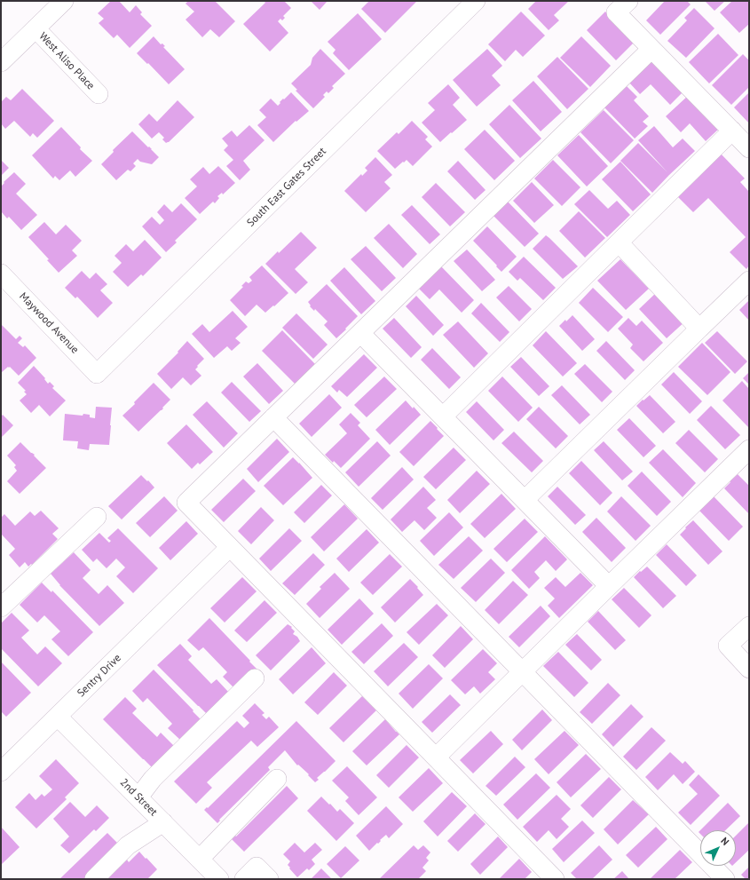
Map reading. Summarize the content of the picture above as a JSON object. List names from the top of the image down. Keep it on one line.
{"streets":{"street":["West Aliso Place","South East Gates Street","Maywood Avenue","Sentry Drive","2nd Street"]},"crossings":[["South East Gates Street","Maywood Avenue"],["Sentry Drive","2nd Street"]],"north":"top right"}
